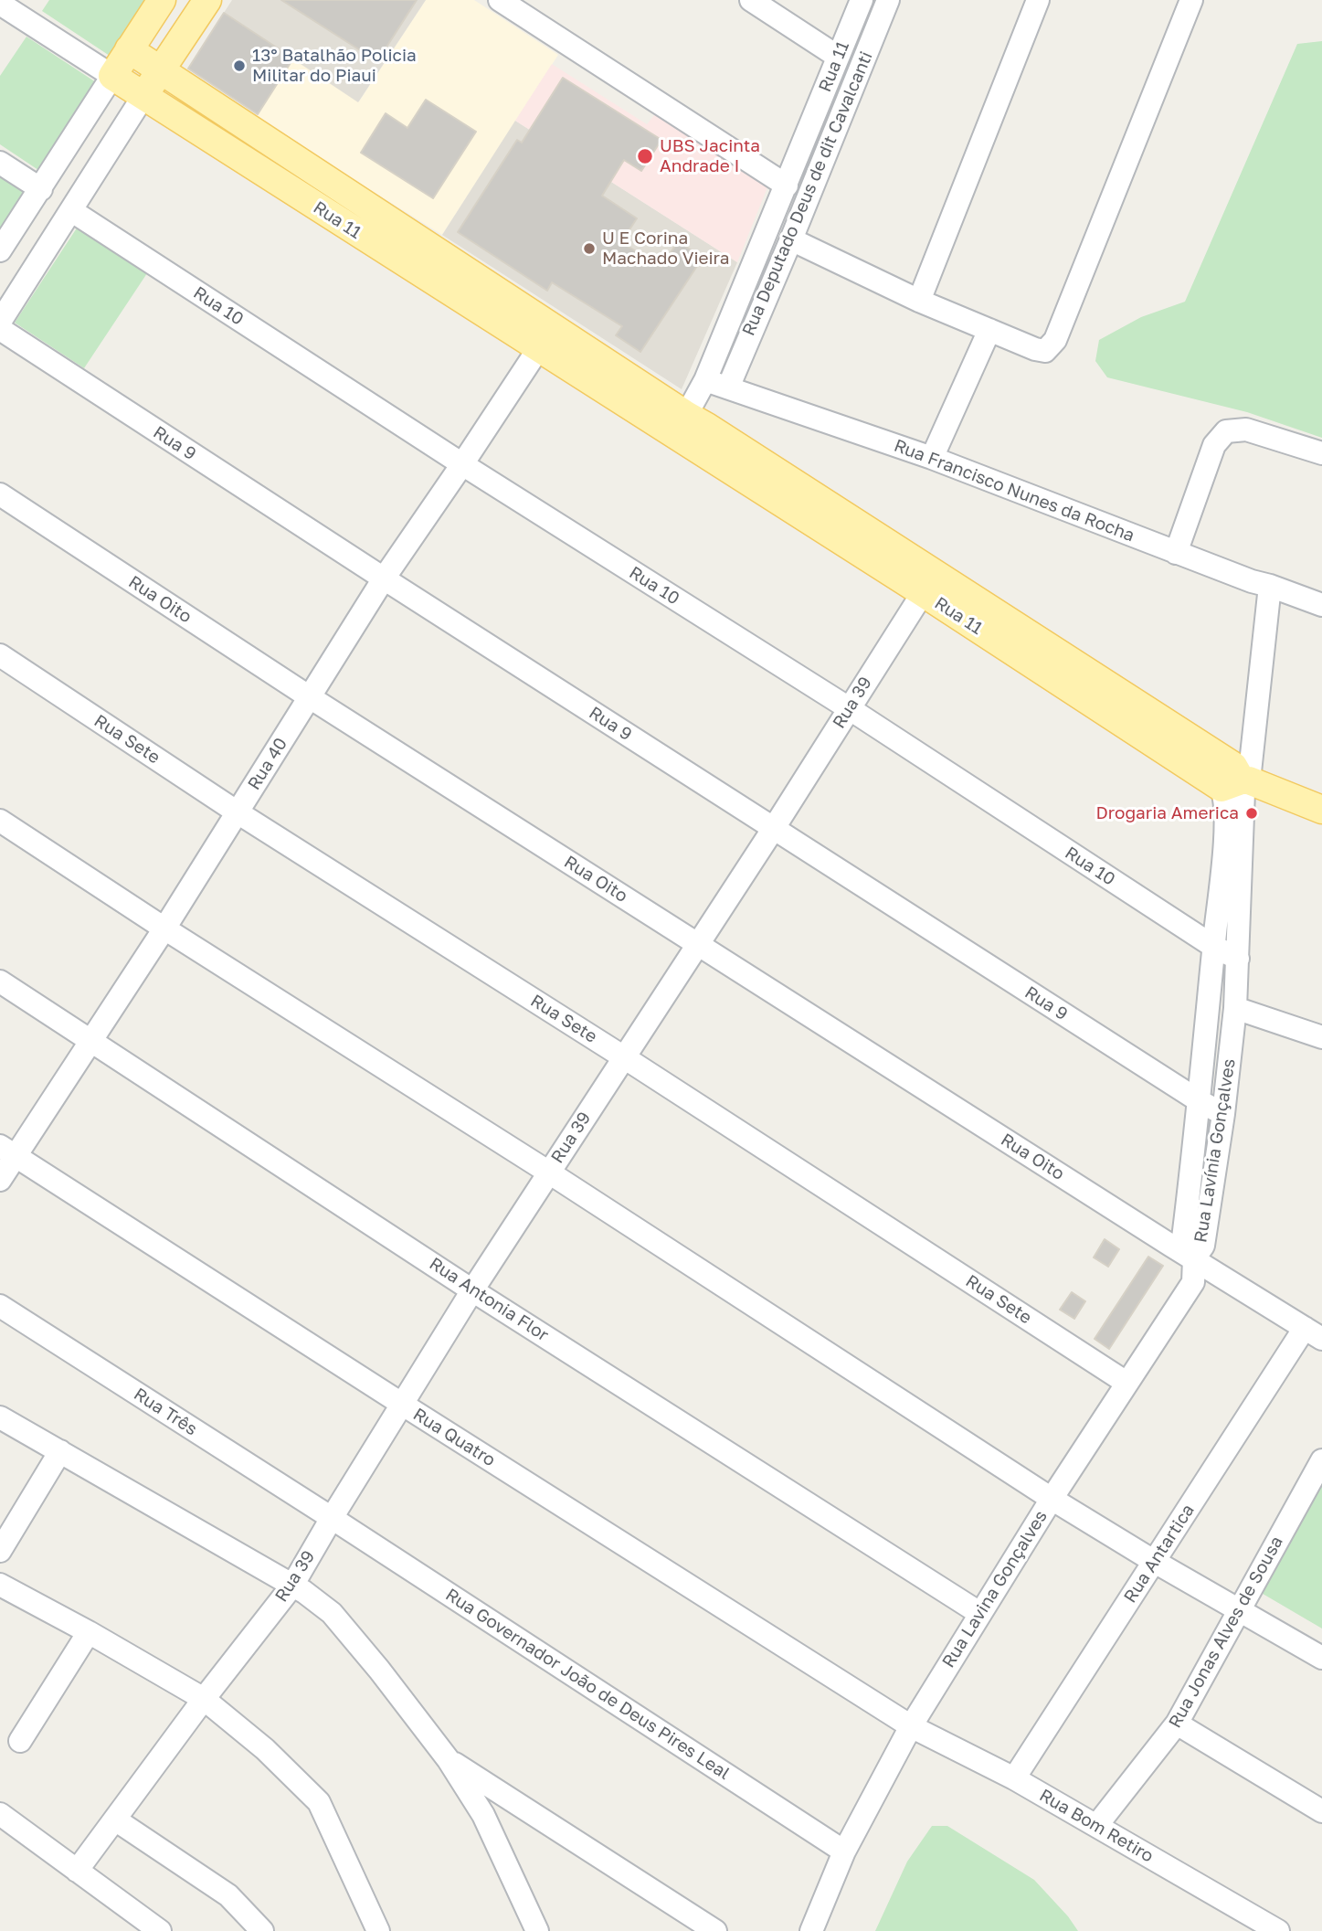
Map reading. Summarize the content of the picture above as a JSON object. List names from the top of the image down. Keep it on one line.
{"streets":{"main road":["Rua 11"],"street":["Rua Deputado Deus de dit Cavalcanti","Rua 10","Rua 9","Rua Francisco Nunes da Rocha","Rua Oito","Rua 39","Rua Sete","Rua 40","Rua Lavínia Gonçalves","Rua Antonia Flor","Rua Três","Rua Quatro","Rua Antartica","Rua Lavina Gonçalves","Rua Jonas Alves de Sousa","Rua Governador João de Deus Pires Leal","Rua Bom Retiro"]},"crossings":[["Rua 11","Rua Francisco Nunes da Rocha"],["Rua 11","Rua 39"],["Rua 11","Rua 40"],["Rua 11","Rua Lavínia Gonçalves"],["Rua Deputado Deus de dit Cavalcanti","Rua Francisco Nunes da Rocha"],["Rua 10","Rua 39"],["Rua 10","Rua 40"],["Rua 10","Rua Lavínia Gonçalves"],["Rua 9","Rua 39"],["Rua 9","Rua 40"],["Rua 9","Rua Lavínia Gonçalves"],["Rua Francisco Nunes da Rocha","Rua Lavínia Gonçalves"],["Rua Oito","Rua 39"],["Rua Oito","Rua 40"],["Rua Oito","Rua Lavínia Gonçalves"],["Rua Oito","Rua Antartica"],["Rua Oito","Rua Lavina Gonçalves"],["Rua 39","Rua Sete"],["Rua 39","Rua Antonia Flor"],["Rua 39","Rua Três"],["Rua 39","Rua Quatro"],["Rua 39","Rua Governador João de Deus Pires Leal"],["Rua Sete","Rua 40"],["Rua Sete","Rua Lavina Gonçalves"],["Rua 40","Rua Antonia Flor"],["Rua 40","Rua Quatro"],["Rua Lavínia Gonçalves","Rua Lavina Gonçalves"],["Rua Antonia Flor","Rua Lavina Gonçalves"],["Rua Três","Rua Governador João de Deus Pires Leal"],["Rua Quatro","Rua Lavina Gonçalves"],["Rua Quatro","Rua Bom Retiro"],["Rua Antartica","Rua Bom Retiro"],["Rua Lavina Gonçalves","Rua Governador João de Deus Pires Leal"],["Rua Lavina Gonçalves","Rua Bom Retiro"],["Rua Jonas Alves de Sousa","Rua Bom Retiro"]],"places":["13° Batalhão Policia Militar do Piaui","UBS Jacinta Andrade I","U E Corina Machado Vieira","Drogaria America"]}
